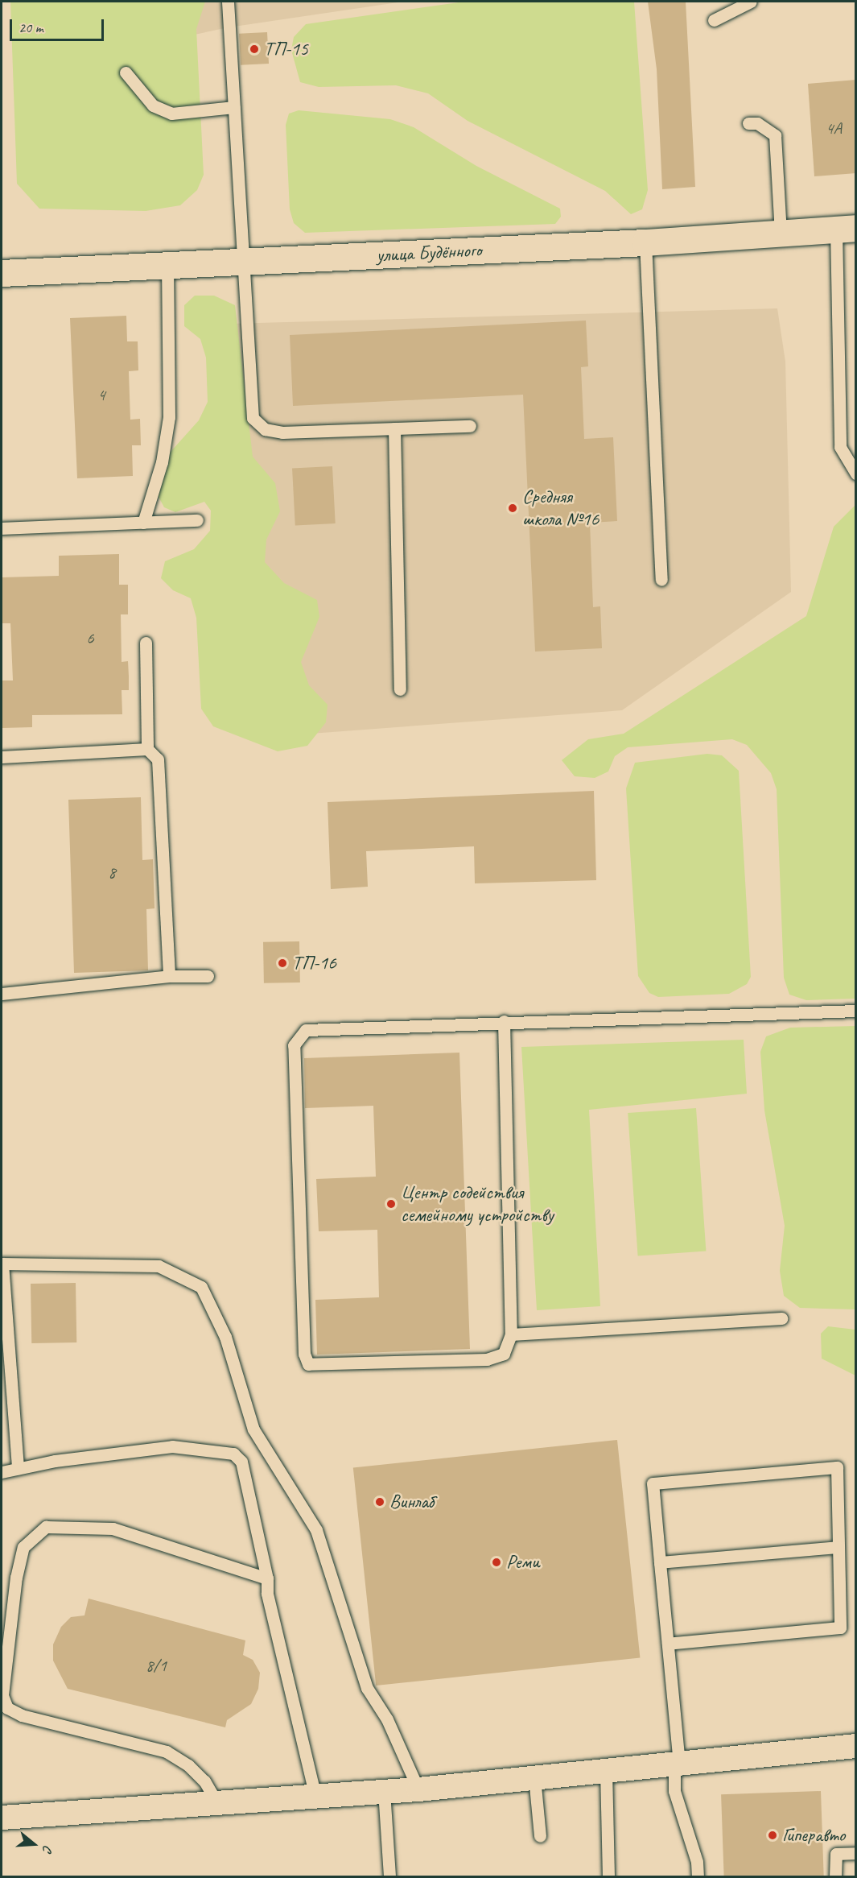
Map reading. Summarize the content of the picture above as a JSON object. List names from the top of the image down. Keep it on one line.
{"streets":{"main road":["улица Будённого"]},"places":["ТП-15","Средняя школа №16","ТП-16","Центр содействия семейному устройству","Винлаб","Реми","Гиперавто"],"house_numbers":["4А","4","6","8","8/1"],"scale_bar":"20 m","north":"right"}
